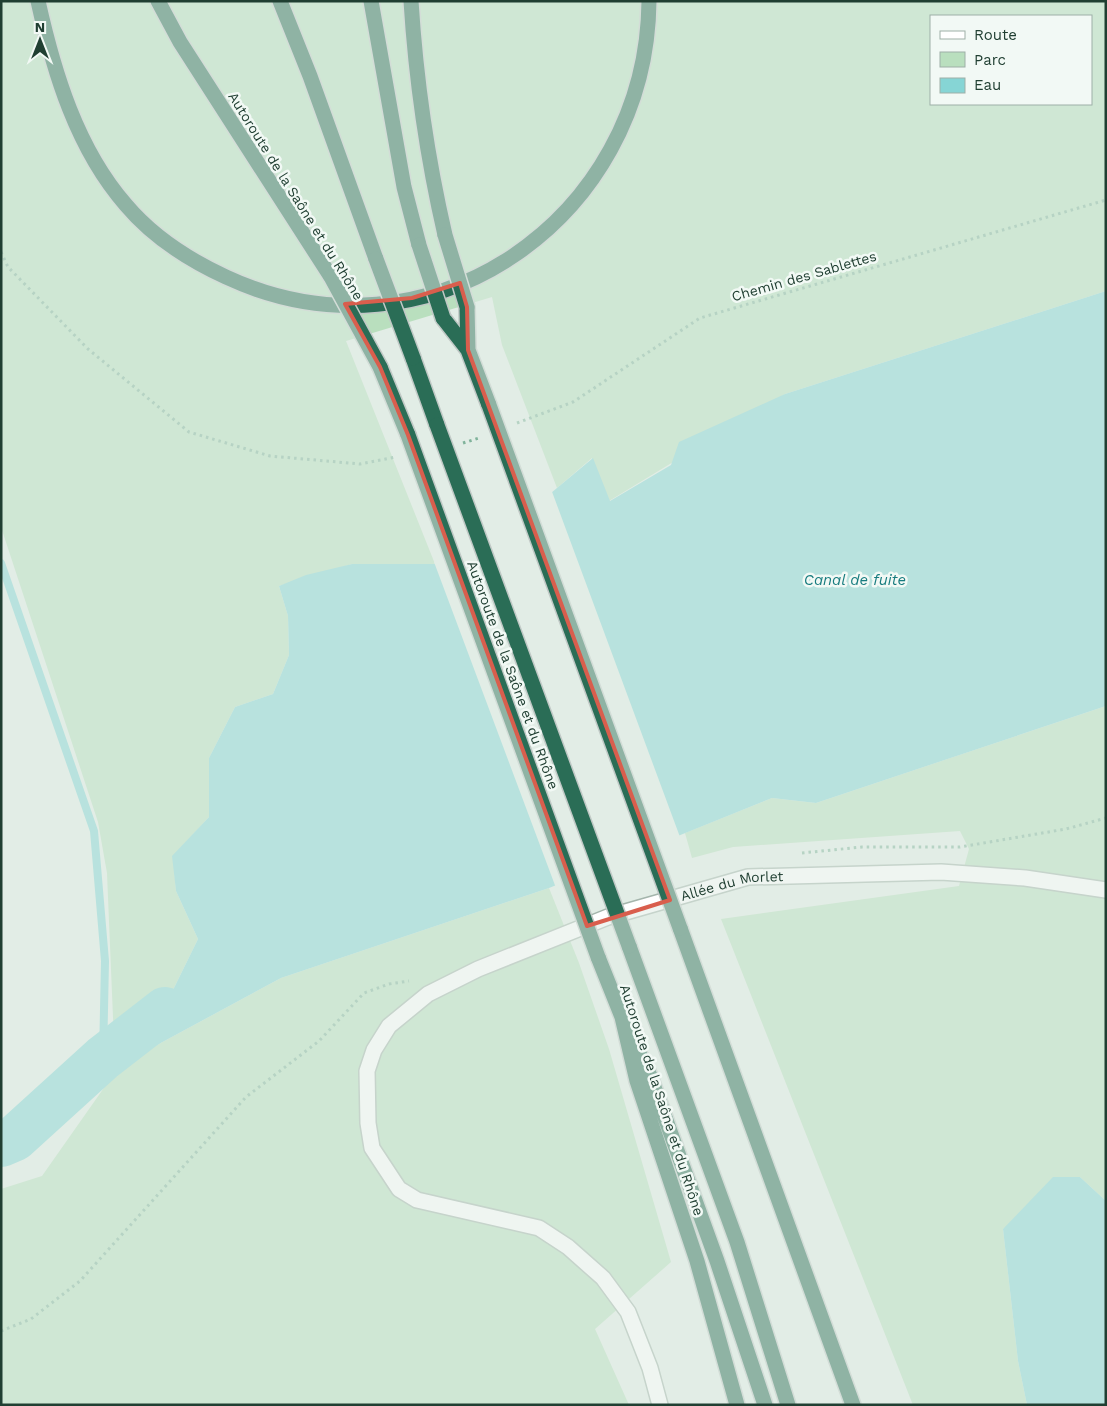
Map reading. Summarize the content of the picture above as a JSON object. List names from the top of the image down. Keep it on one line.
{"streets":{"highway":["Autoroute de la Saône et du Rhône"],"street":["Allée du Morlet"],"path":["Chemin des Sablettes"]},"water":["Canal de fuite"],"legend":["Route","Parc","Eau"],"north":"top"}
